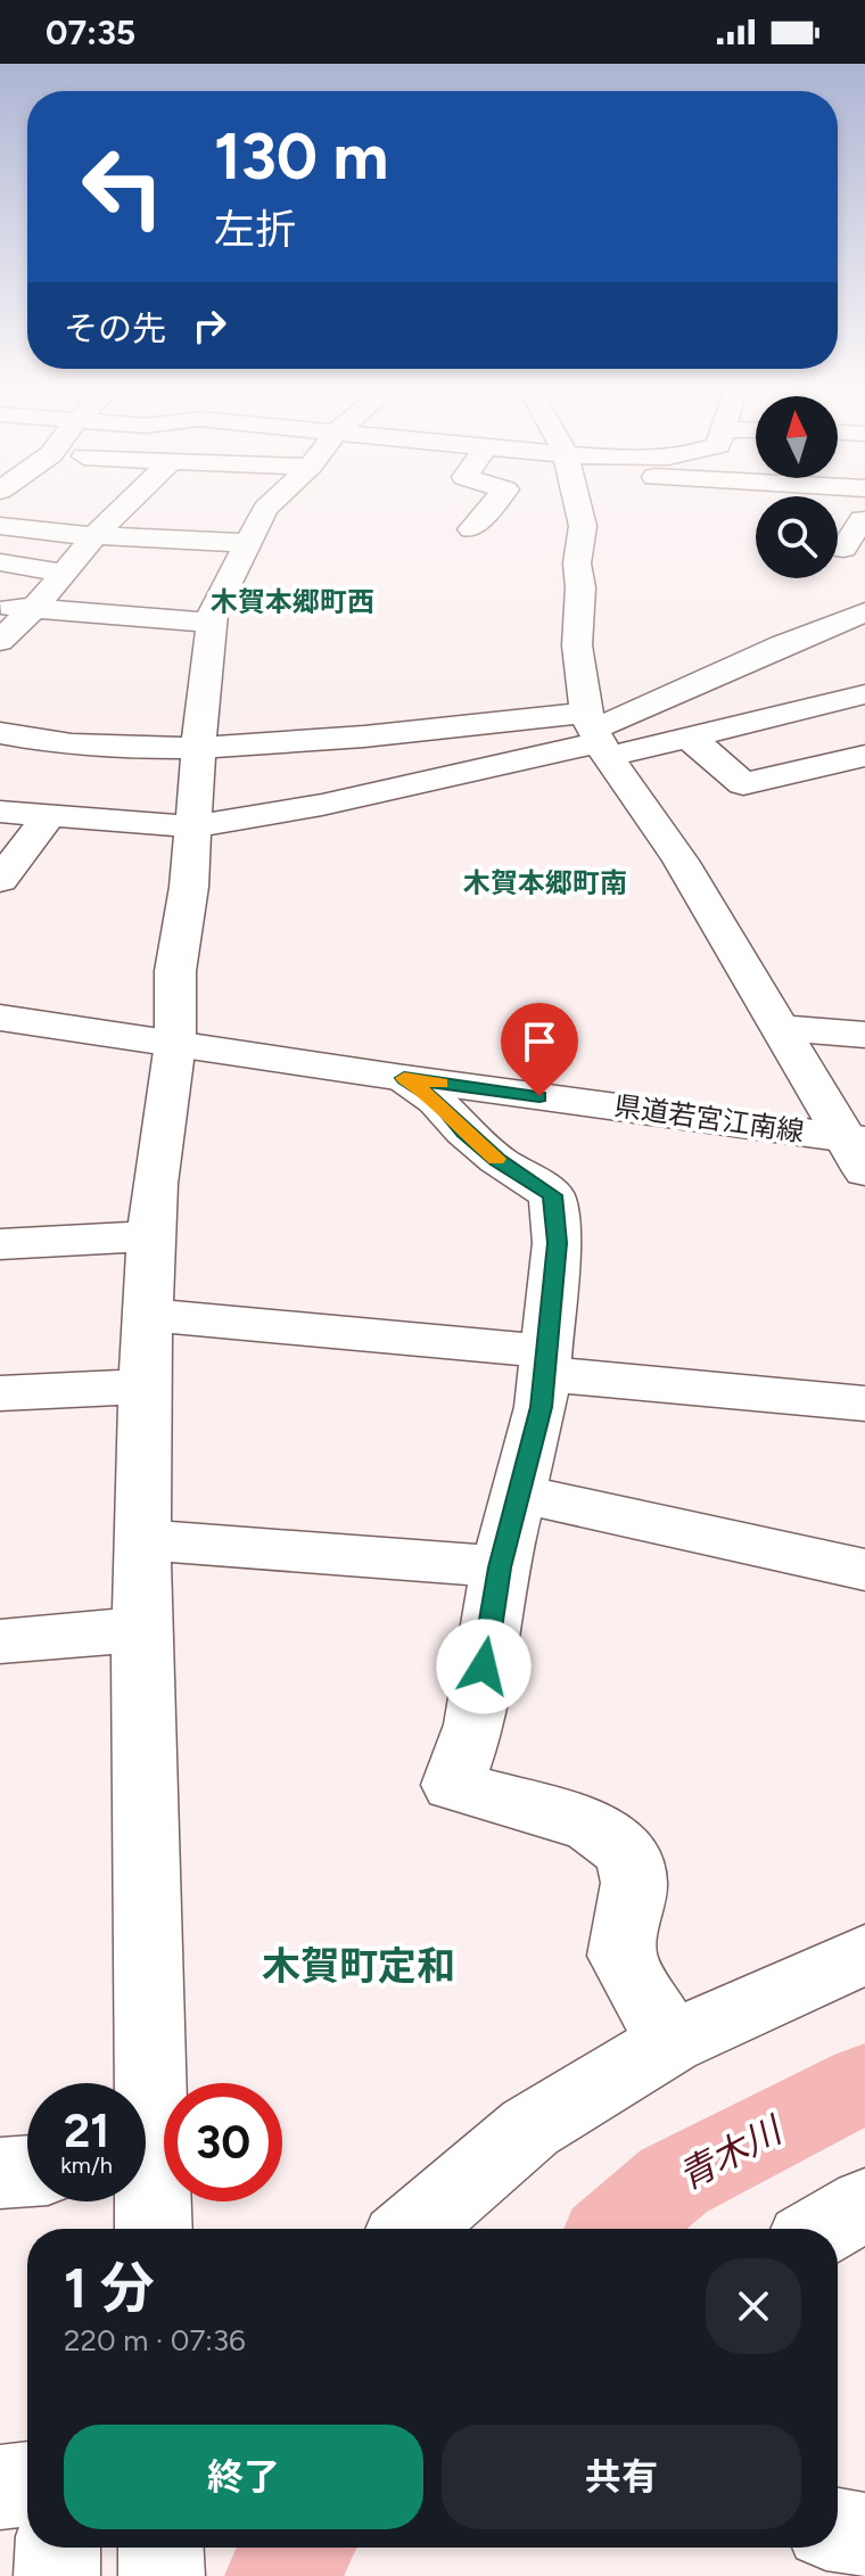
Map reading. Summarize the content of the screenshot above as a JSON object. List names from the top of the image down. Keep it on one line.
{"streets":{"street":["県道若宮江南線"]},"districts":["木賀本郷町西","木賀本郷町南","木賀町定和"],"water":["青木川"],"north":"top","page":{"status":"07:35","turn":["130 m","左折"],"then":"その先","speed":"21 km/h","limit":"30","heading":["1 分","220 m · 07:36"],"buttons":["終了","共有"]}}
